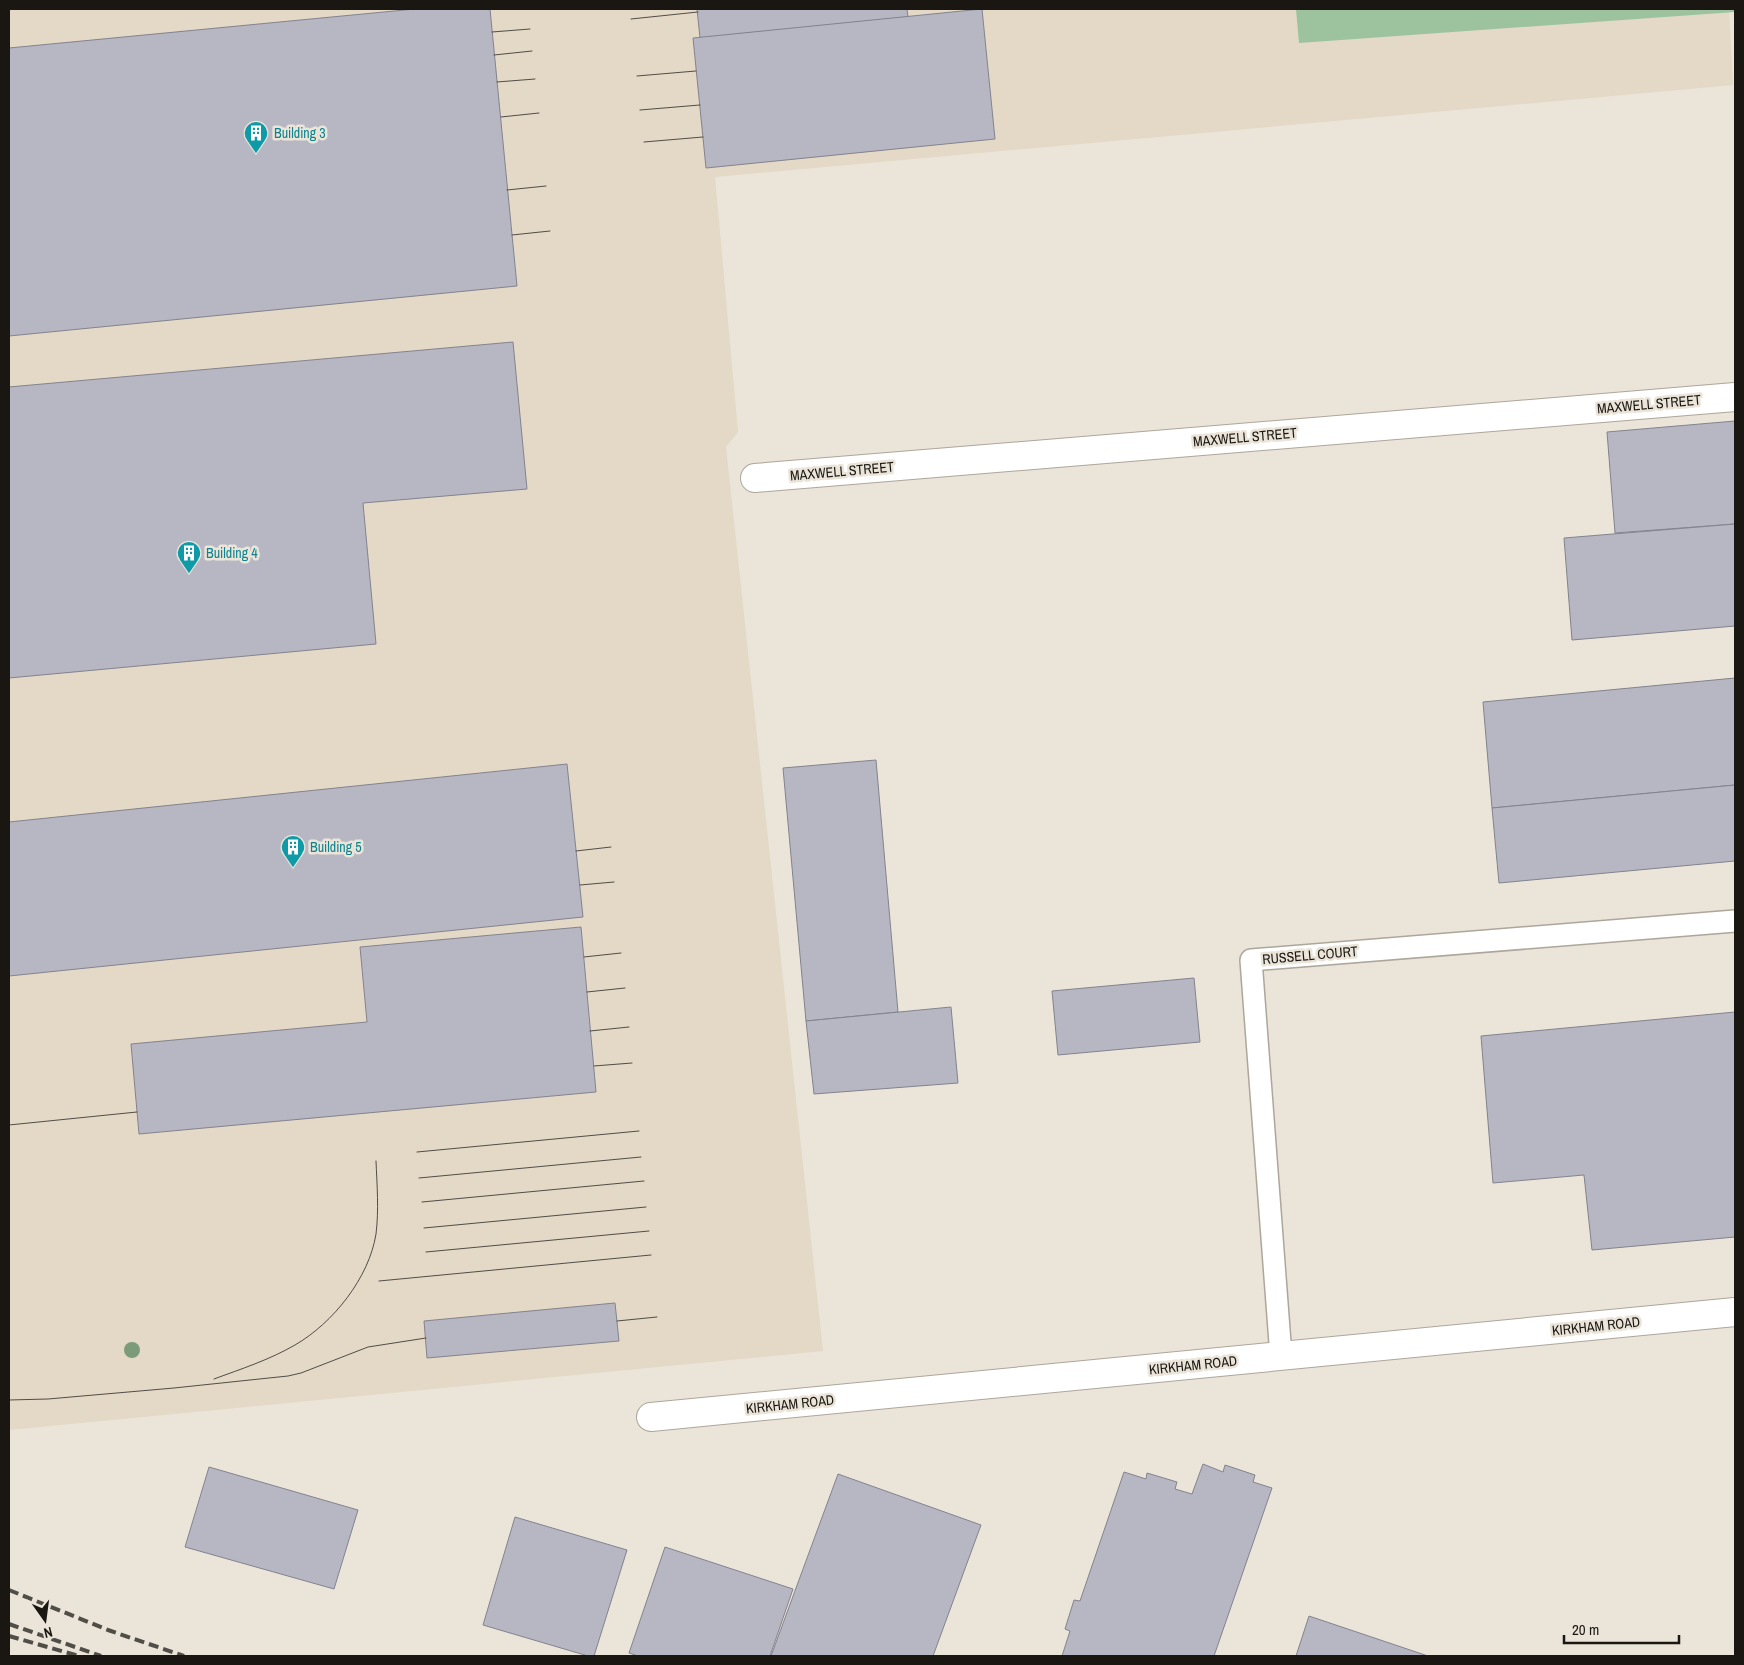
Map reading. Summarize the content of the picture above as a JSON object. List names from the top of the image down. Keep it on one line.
{"streets":{"street":["MAXWELL STREET","KIRKHAM ROAD"],"lane":["RUSSELL COURT"]},"crossings":[["RUSSELL COURT","KIRKHAM ROAD"]],"places":{"building":["Building 3","Building 4","Building 5"]},"scale_bar":"20 m","north":"bottom"}
